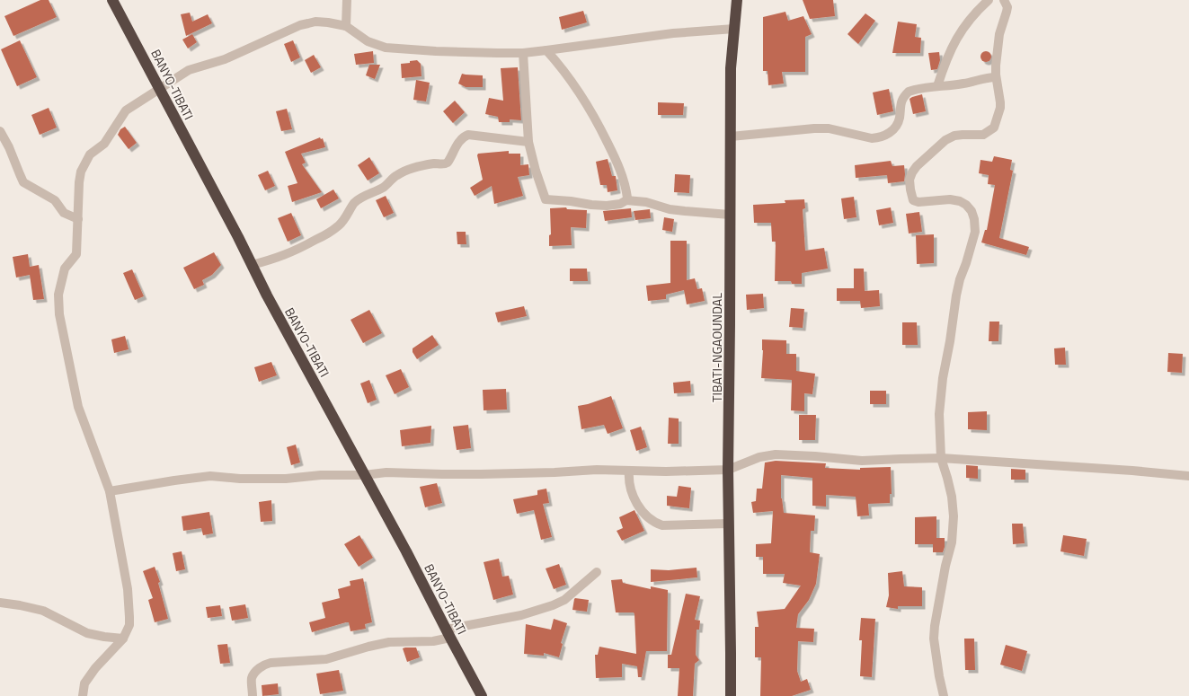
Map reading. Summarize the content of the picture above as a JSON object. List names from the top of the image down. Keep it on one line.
{"streets":{"highway":["BANYO-TIBATI","TIBATI-NGAOUNDAL"]}}
